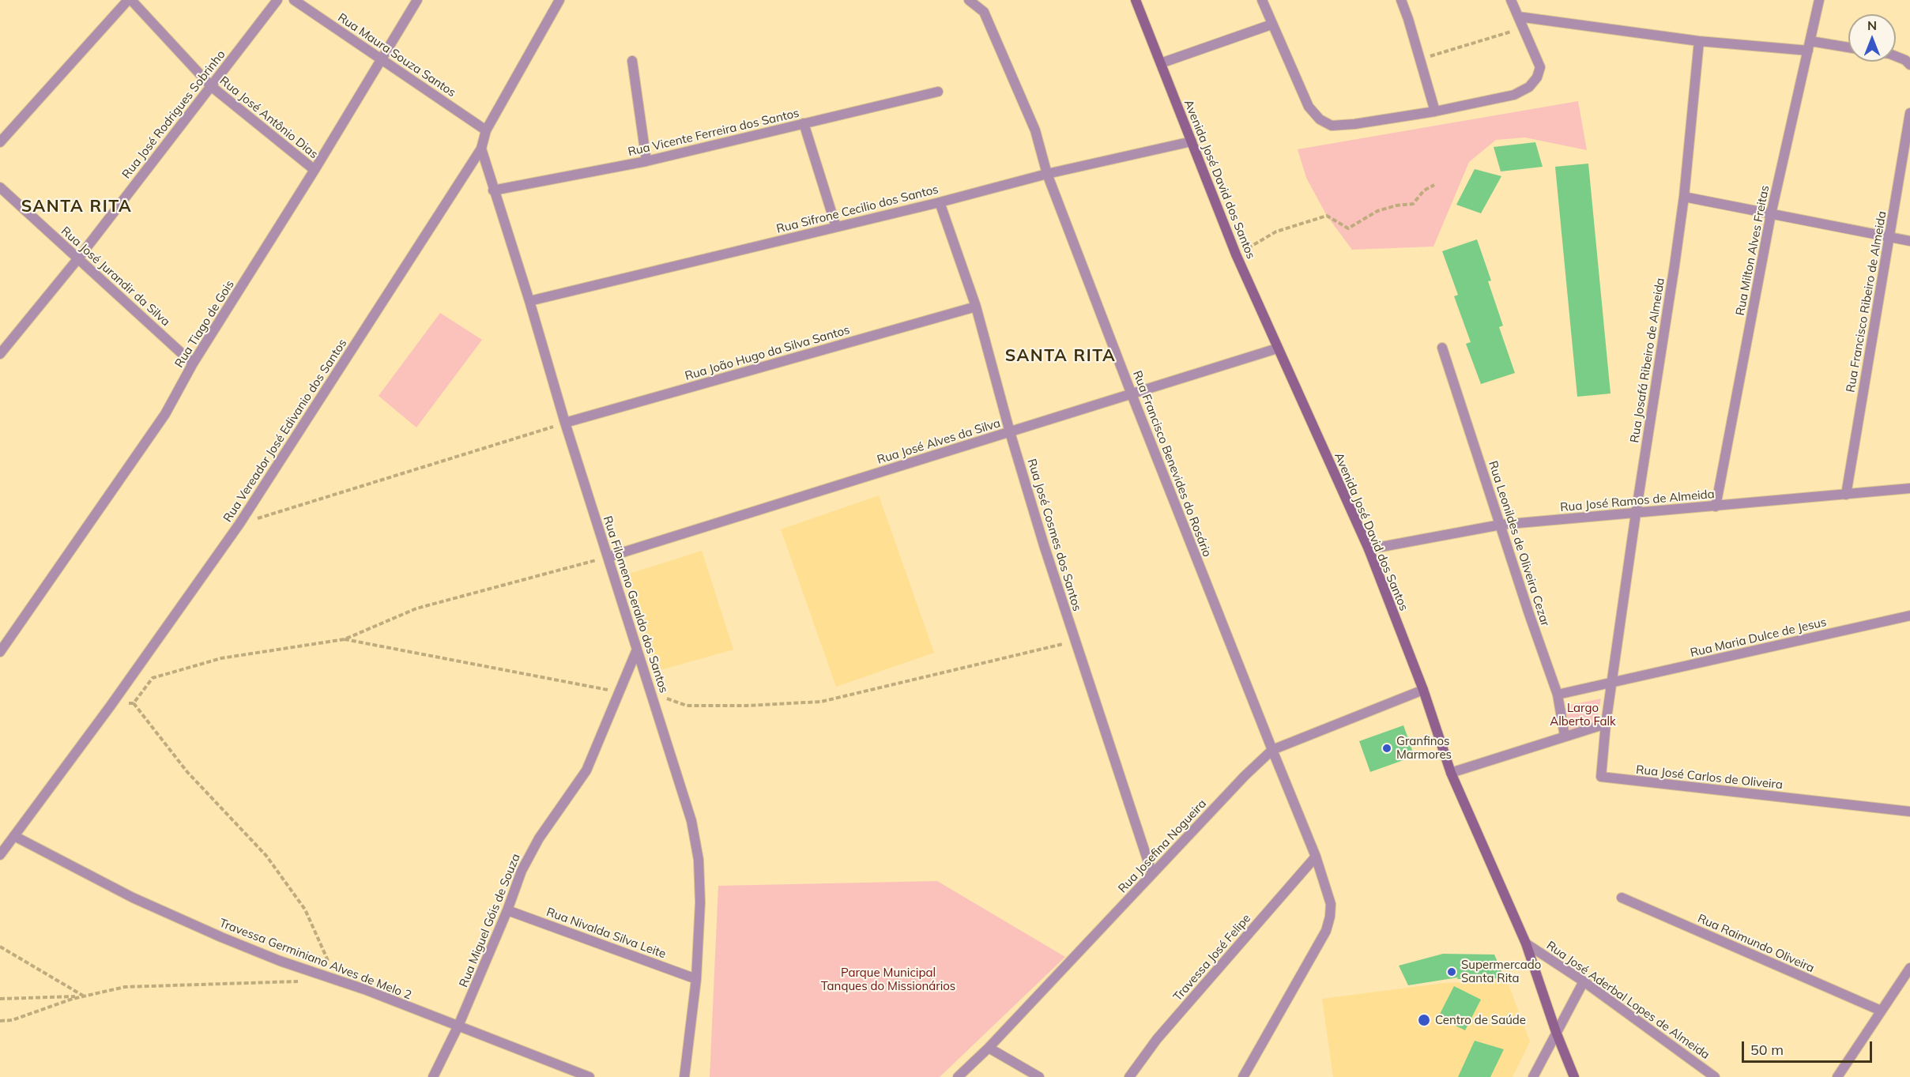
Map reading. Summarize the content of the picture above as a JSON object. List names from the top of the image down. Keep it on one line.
{"streets":{"main road":["Avenida José David dos Santos"],"street":["Rua Maura Souza Santos","Rua José Rodrigues Sobrinho","Rua José Antônio Dias","Rua Vicente Ferreira dos Santos","Rua Sifrone Cecilio dos Santos","Rua Milton Alves Freitas","Rua José Jurandir da Silva","Rua Francisco Ribeiro de Almeida","Rua Tiago de Gois","Rua João Hugo da Silva Santos","Rua Josafá Ribeiro de Almeida","Rua Vereador José Edivanio dos Santos","Rua José Alves da Silva","Rua Francisco Benevides do Rosário","Rua José Ramos de Almeida","Rua José Cosmes dos Santos","Rua Leonildes de Oliveira Cezar","Rua Filomeno Geraldo dos Santos","Rua Maria Dulce de Jesus","Rua José Carlos de Oliveira","Rua Josefina Nogueira","Rua Miguel Góis de Souza","Rua Nivalda Silva Leite","Rua Raimundo Oliveira","Travessa José Felipe","Travessa Germiniano Alves de Melo 2","Rua José Aderbal Lopes de Almeida"]},"crossings":[["Rua Maura Souza Santos","Rua Tiago de Gois"],["Rua Maura Souza Santos","Rua Vereador José Edivanio dos Santos"],["Rua José Rodrigues Sobrinho","Rua José Antônio Dias"],["Rua José Rodrigues Sobrinho","Rua José Jurandir da Silva"],["Rua José Antônio Dias","Rua Tiago de Gois"],["Rua Vicente Ferreira dos Santos","Rua Filomeno Geraldo dos Santos"],["Avenida José David dos Santos","Rua Sifrone Cecilio dos Santos"],["Avenida José David dos Santos","Rua José Alves da Silva"],["Avenida José David dos Santos","Rua José Ramos de Almeida"],["Avenida José David dos Santos","Rua Josefina Nogueira"],["Avenida José David dos Santos","Rua José Aderbal Lopes de Almeida"],["Rua Sifrone Cecilio dos Santos","Rua Francisco Benevides do Rosário"],["Rua Sifrone Cecilio dos Santos","Rua José Cosmes dos Santos"],["Rua Sifrone Cecilio dos Santos","Rua Filomeno Geraldo dos Santos"],["Rua Milton Alves Freitas","Rua José Ramos de Almeida"],["Rua José Jurandir da Silva","Rua Tiago de Gois"],["Rua Francisco Ribeiro de Almeida","Rua José Ramos de Almeida"],["Rua João Hugo da Silva Santos","Rua José Cosmes dos Santos"],["Rua João Hugo da Silva Santos","Rua Filomeno Geraldo dos Santos"],["Rua Josafá Ribeiro de Almeida","Rua José Ramos de Almeida"],["Rua Josafá Ribeiro de Almeida","Rua Maria Dulce de Jesus"],["Rua Josafá Ribeiro de Almeida","Rua José Carlos de Oliveira"],["Rua Vereador José Edivanio dos Santos","Rua Filomeno Geraldo dos Santos"],["Rua Vereador José Edivanio dos Santos","Travessa Germiniano Alves de Melo 2"],["Rua José Alves da Silva","Rua Francisco Benevides do Rosário"],["Rua José Alves da Silva","Rua José Cosmes dos Santos"],["Rua José Alves da Silva","Rua Filomeno Geraldo dos Santos"],["Rua Francisco Benevides do Rosário","Rua Josefina Nogueira"],["Rua Francisco Benevides do Rosário","Travessa José Felipe"],["Rua José Ramos de Almeida","Rua Leonildes de Oliveira Cezar"],["Rua José Cosmes dos Santos","Rua Josefina Nogueira"],["Rua Filomeno Geraldo dos Santos","Rua Miguel Góis de Souza"],["Rua Filomeno Geraldo dos Santos","Rua Nivalda Silva Leite"],["Rua Maria Dulce de Jesus","Rua José Carlos de Oliveira"],["Rua Miguel Góis de Souza","Rua Nivalda Silva Leite"],["Rua Miguel Góis de Souza","Travessa Germiniano Alves de Melo 2"]],"districts":["SANTA RITA","SANTA RITA"],"parks":["Largo Alberto Falk","Parque Municipal Tanques do Missionários"],"places":["Granfinos Marmores","Supermercado Santa Rita","Centro de Saúde"],"scale_bar":"50 m","north":"top"}
